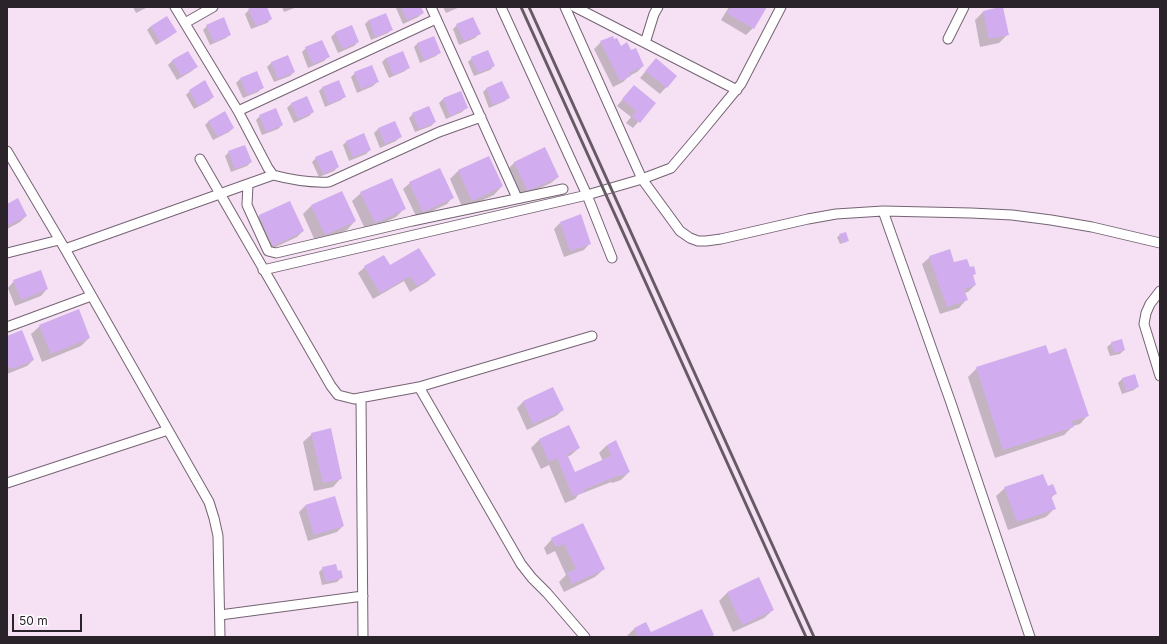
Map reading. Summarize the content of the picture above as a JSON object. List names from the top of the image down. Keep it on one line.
{"scale_bar":"50 m"}
